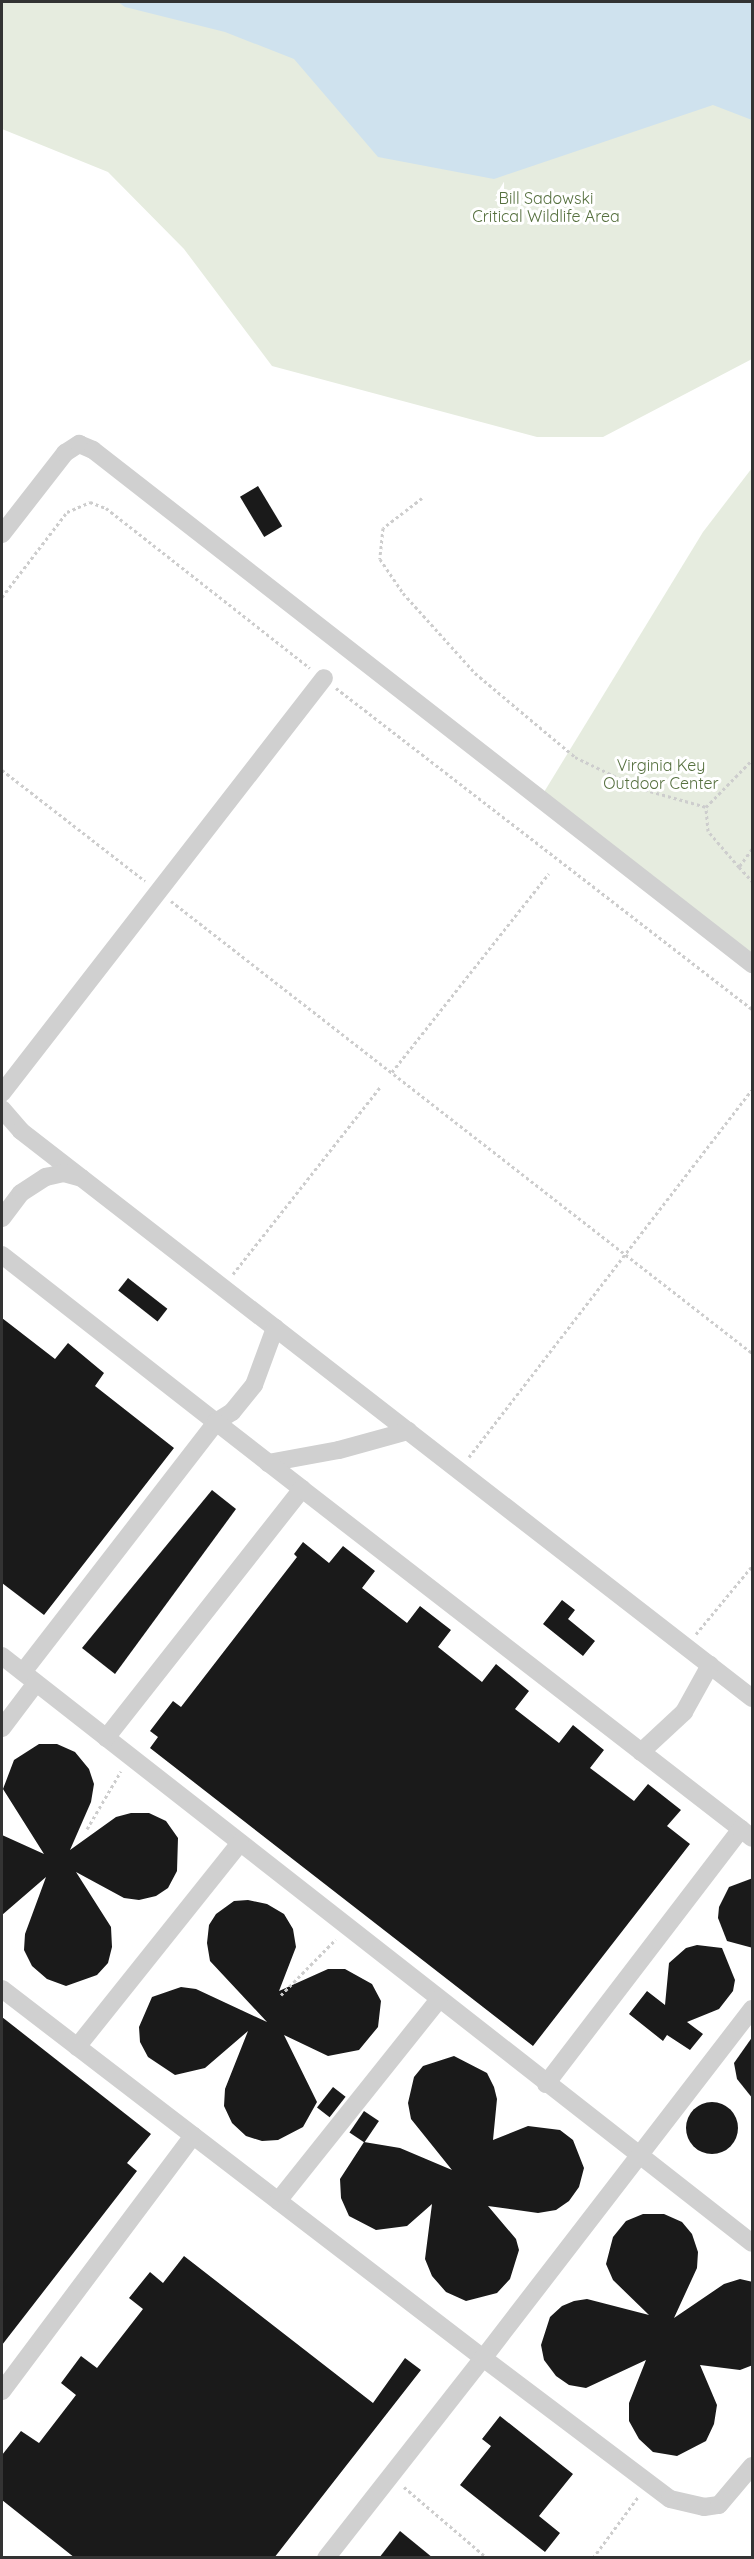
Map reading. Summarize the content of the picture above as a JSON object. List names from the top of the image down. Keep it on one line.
{"parks":["Bill Sadowski Critical Wildlife Area","Virginia Key Outdoor Center"]}
